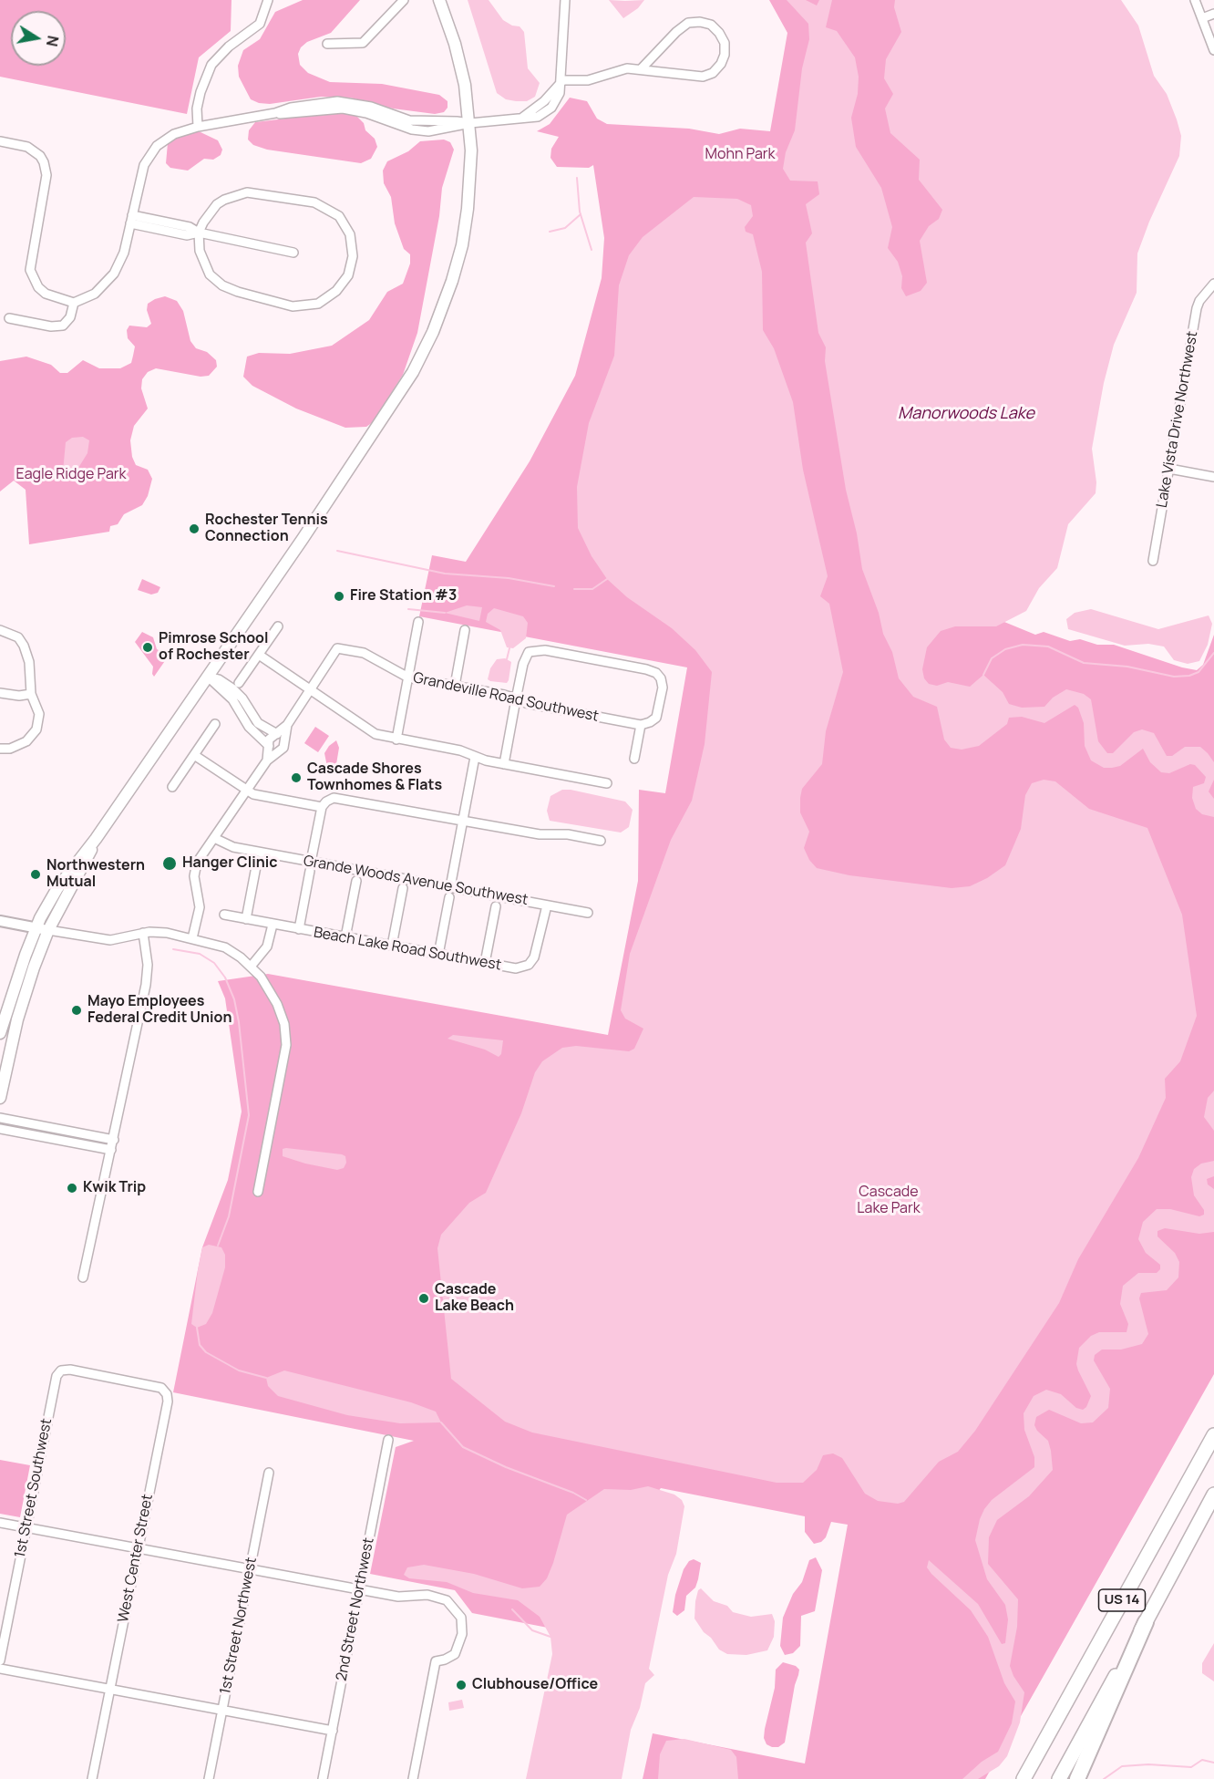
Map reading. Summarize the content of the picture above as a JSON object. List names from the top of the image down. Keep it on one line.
{"streets":{"highway":["US 14"],"street":["Lake Vista Drive Northwest","Grandeville Road Southwest","Grande Woods Avenue Southwest","Beach Lake Road Southwest","1st Street Southwest","West Center Street","2nd Street Northwest","1st Street Northwest"]},"crossings":[["Grandeville Road Southwest","Grande Woods Avenue Southwest"],["Grande Woods Avenue Southwest","Beach Lake Road Southwest"],["1st Street Southwest","West Center Street"]],"water":["Manorwoods Lake"],"parks":["Mohn Park","Eagle Ridge Park","Cascade Lake Park"],"places":["Rochester Tennis Connection","Fire Station #3","Pimrose School of Rochester","Cascade Shores Townhomes & Flats","Hanger Clinic","Northwestern Mutual","Mayo Employees Federal Credit Union","Kwik Trip","Cascade Lake Beach","Clubhouse/Office"],"north":"right"}
